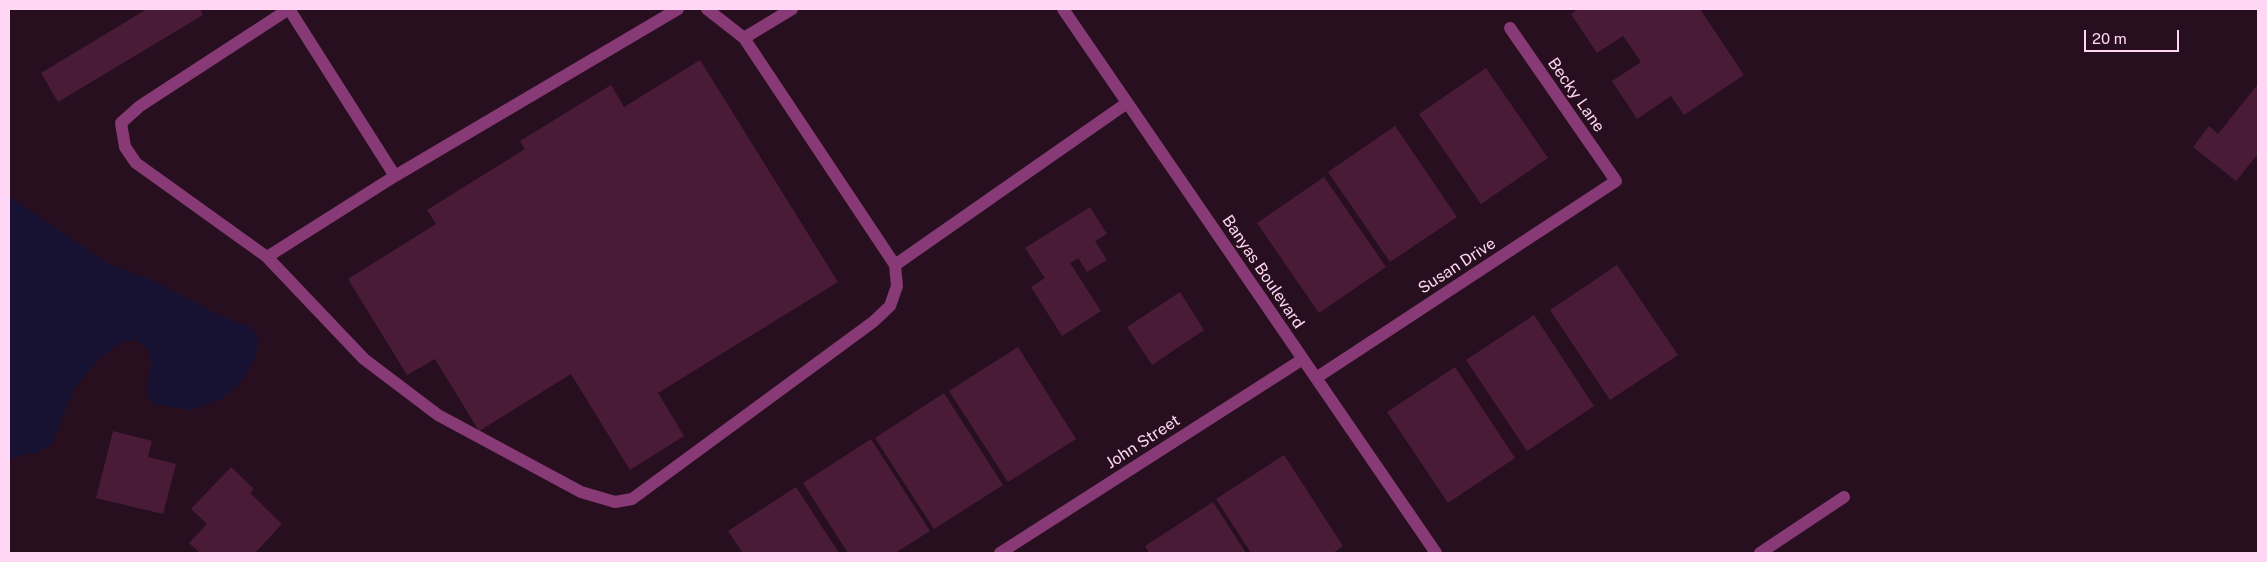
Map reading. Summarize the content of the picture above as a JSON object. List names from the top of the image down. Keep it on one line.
{"streets":{"street":["Becky Lane","Susan Drive","Banyas Boulevard","John Street"]},"crossings":[["Becky Lane","Susan Drive"],["Susan Drive","Banyas Boulevard"],["Banyas Boulevard","John Street"]],"scale_bar":"20 m"}
